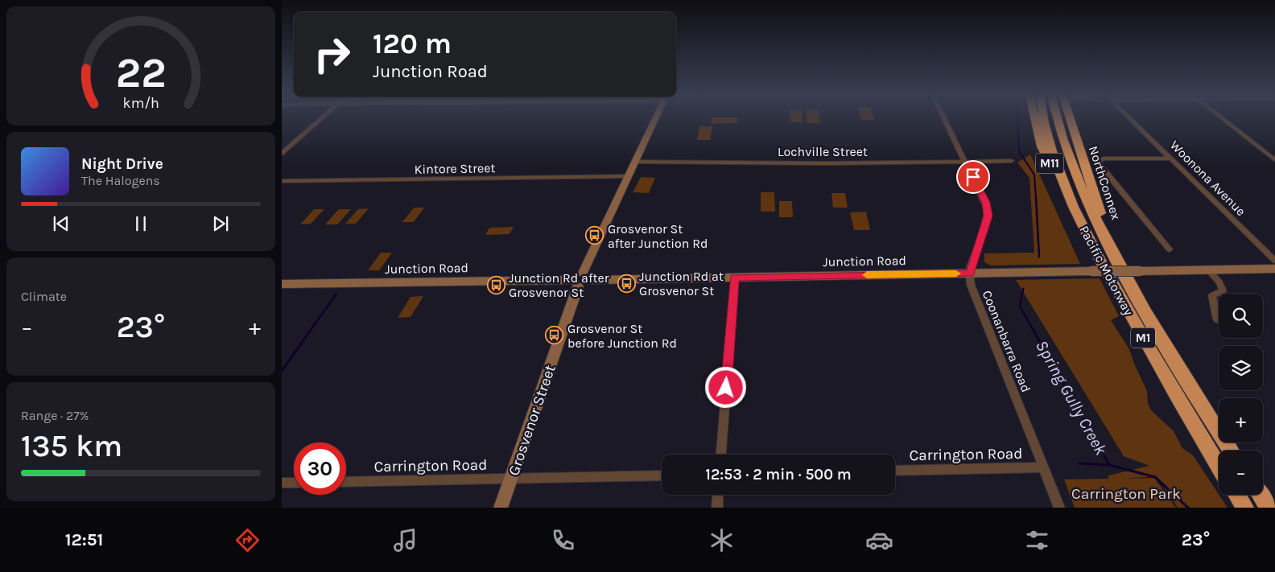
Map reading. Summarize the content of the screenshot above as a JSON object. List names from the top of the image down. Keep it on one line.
{"streets":{"highway":["M11","NorthConnex","Pacific Motorway","M1"],"main road":["Junction Road","Grosvenor Street"],"street":["Lochville Street","Kintore Street","Woonona Avenue","Coonanbarra Road","Carrington Road"]},"crossings":[["Lochville Street","Coonanbarra Road"],["M11","Pacific Motorway"],["NorthConnex","Pacific Motorway"],["Junction Road","Coonanbarra Road"],["Junction Road","Grosvenor Street"],["Coonanbarra Road","Carrington Road"],["Grosvenor Street","Carrington Road"]],"water":["Spring Gully Creek"],"parks":["Carrington Park"],"places":{"bus stop":["Grosvenor St after Junction Rd","Junction Rd at Grosvenor St","Junction Rd after Grosvenor St","Grosvenor St before Junction Rd"]},"page":{"turn":["120 m","Junction Road"],"song":["Night Drive","The Halogens"],"tile":["Climate",["Range · 27%","135 km"]],"map_buttons":["+","−"],"heat":["−","23°","+"],"limit":"30","trip":"12:53 · 2 min · 500 m","tabs":["12:51","23°"],"gauge":["22","km/h"]}}
